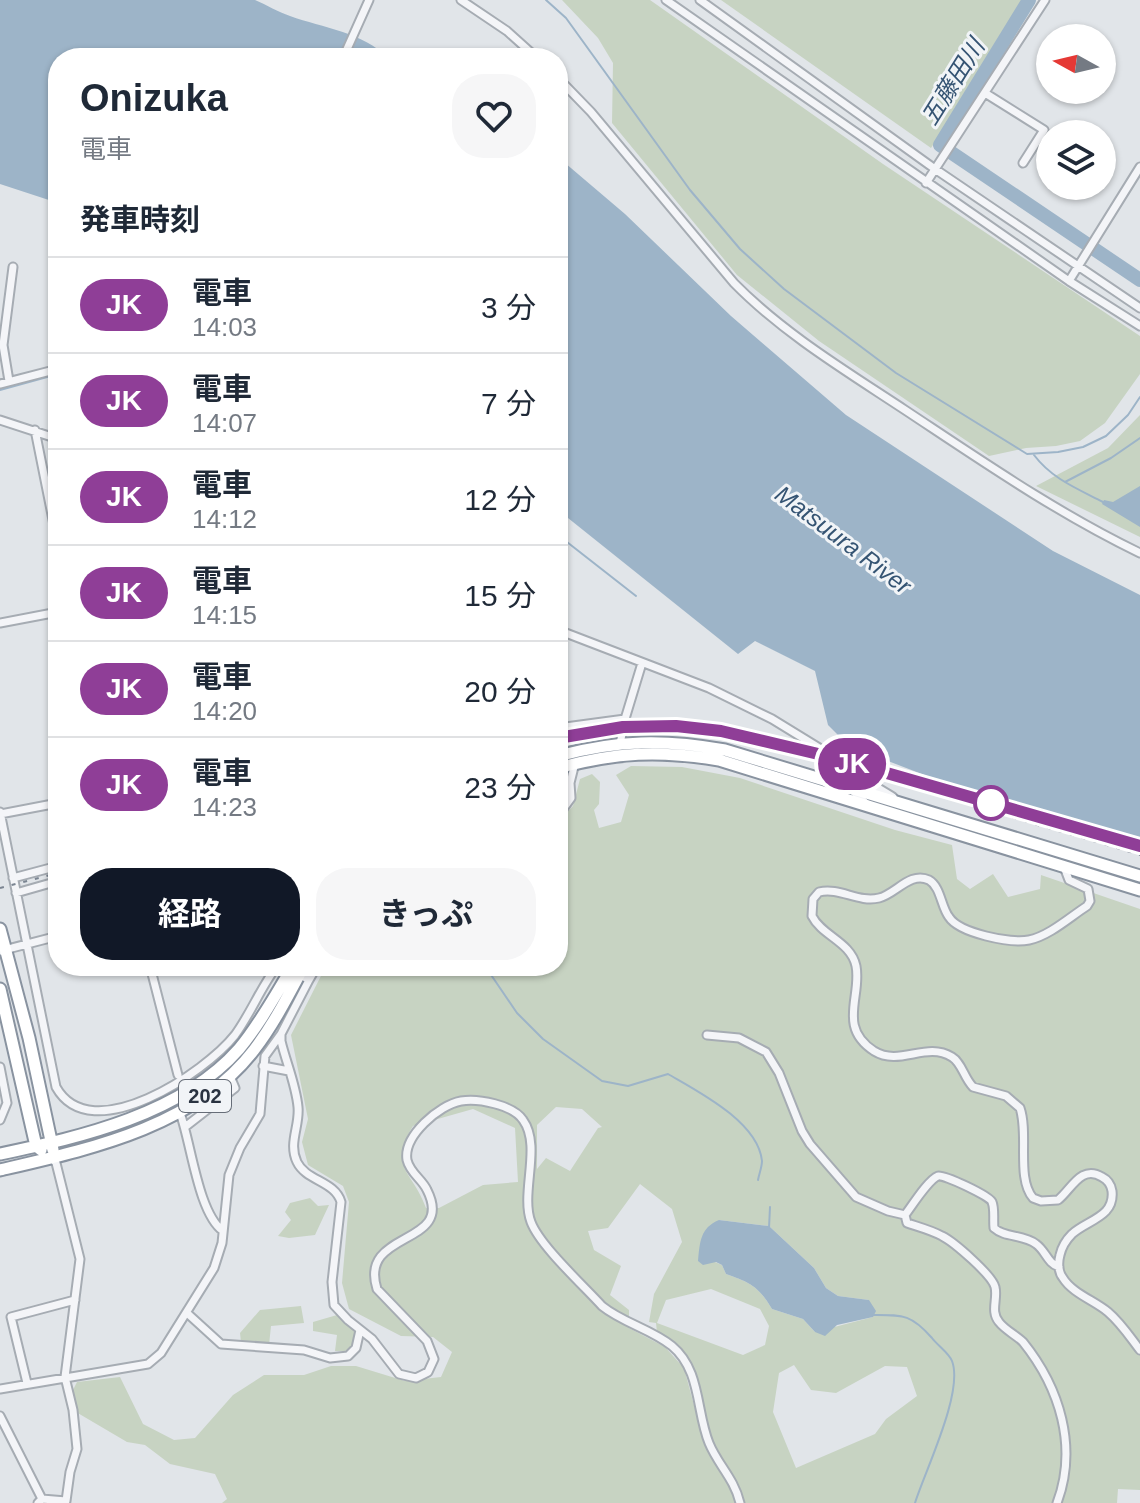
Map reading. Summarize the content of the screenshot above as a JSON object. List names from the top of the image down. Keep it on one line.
{"streets":{"highway":["202"]},"water":["五藤田川","Matsuura River"],"north":"left","page":{"on_map":"JK","heading":[["Onizuka","電車"],"発車時刻"],"list":[{"mark":"JK","name":"電車","note":"14:03","value":"3 分"},{"mark":"JK","name":"電車","note":"14:07","value":"7 分"},{"mark":"JK","name":"電車","note":"14:12","value":"12 分"},{"mark":"JK","name":"電車","note":"14:15","value":"15 分"},{"mark":"JK","name":"電車","note":"14:20","value":"20 分"},{"mark":"JK","name":"電車","note":"14:23","value":"23 分"}],"buttons":["経路","きっぷ"]}}
